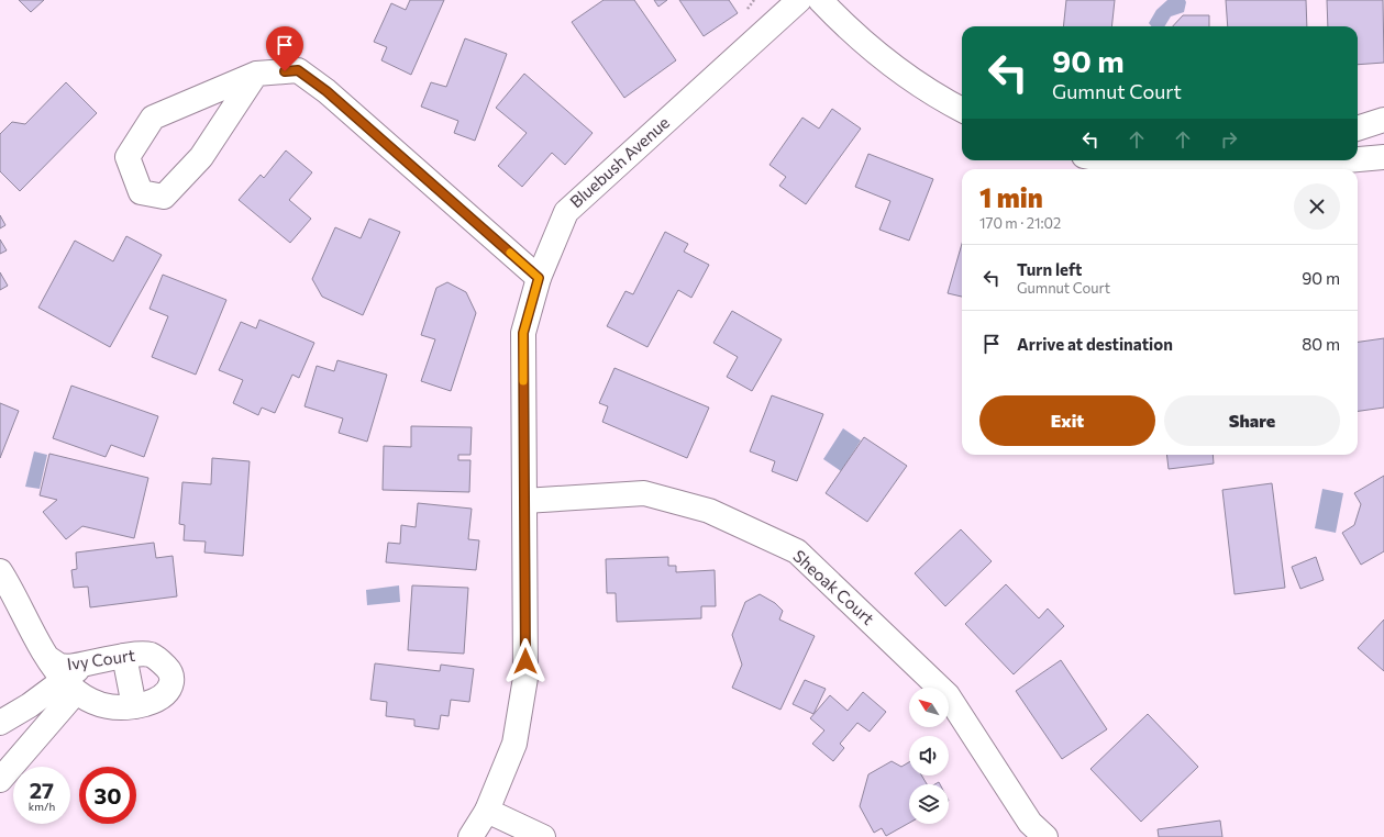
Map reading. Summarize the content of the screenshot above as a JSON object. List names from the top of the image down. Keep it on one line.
{"streets":{"street":["Bluebush Avenue","Sheoak Court","Ivy Court"]},"crossings":[["Bluebush Avenue","Sheoak Court"]],"north":"top left","page":{"turn":["90 m","Gumnut Court"],"heading":["1 min","170 m · 21:02"],"list":[{"name":"Turn left","note":"Gumnut Court","value":"90 m"},{"name":"Arrive at destination","value":"80 m"}],"buttons":["Exit","Share"],"speed":"27 km/h","limit":"30"}}
